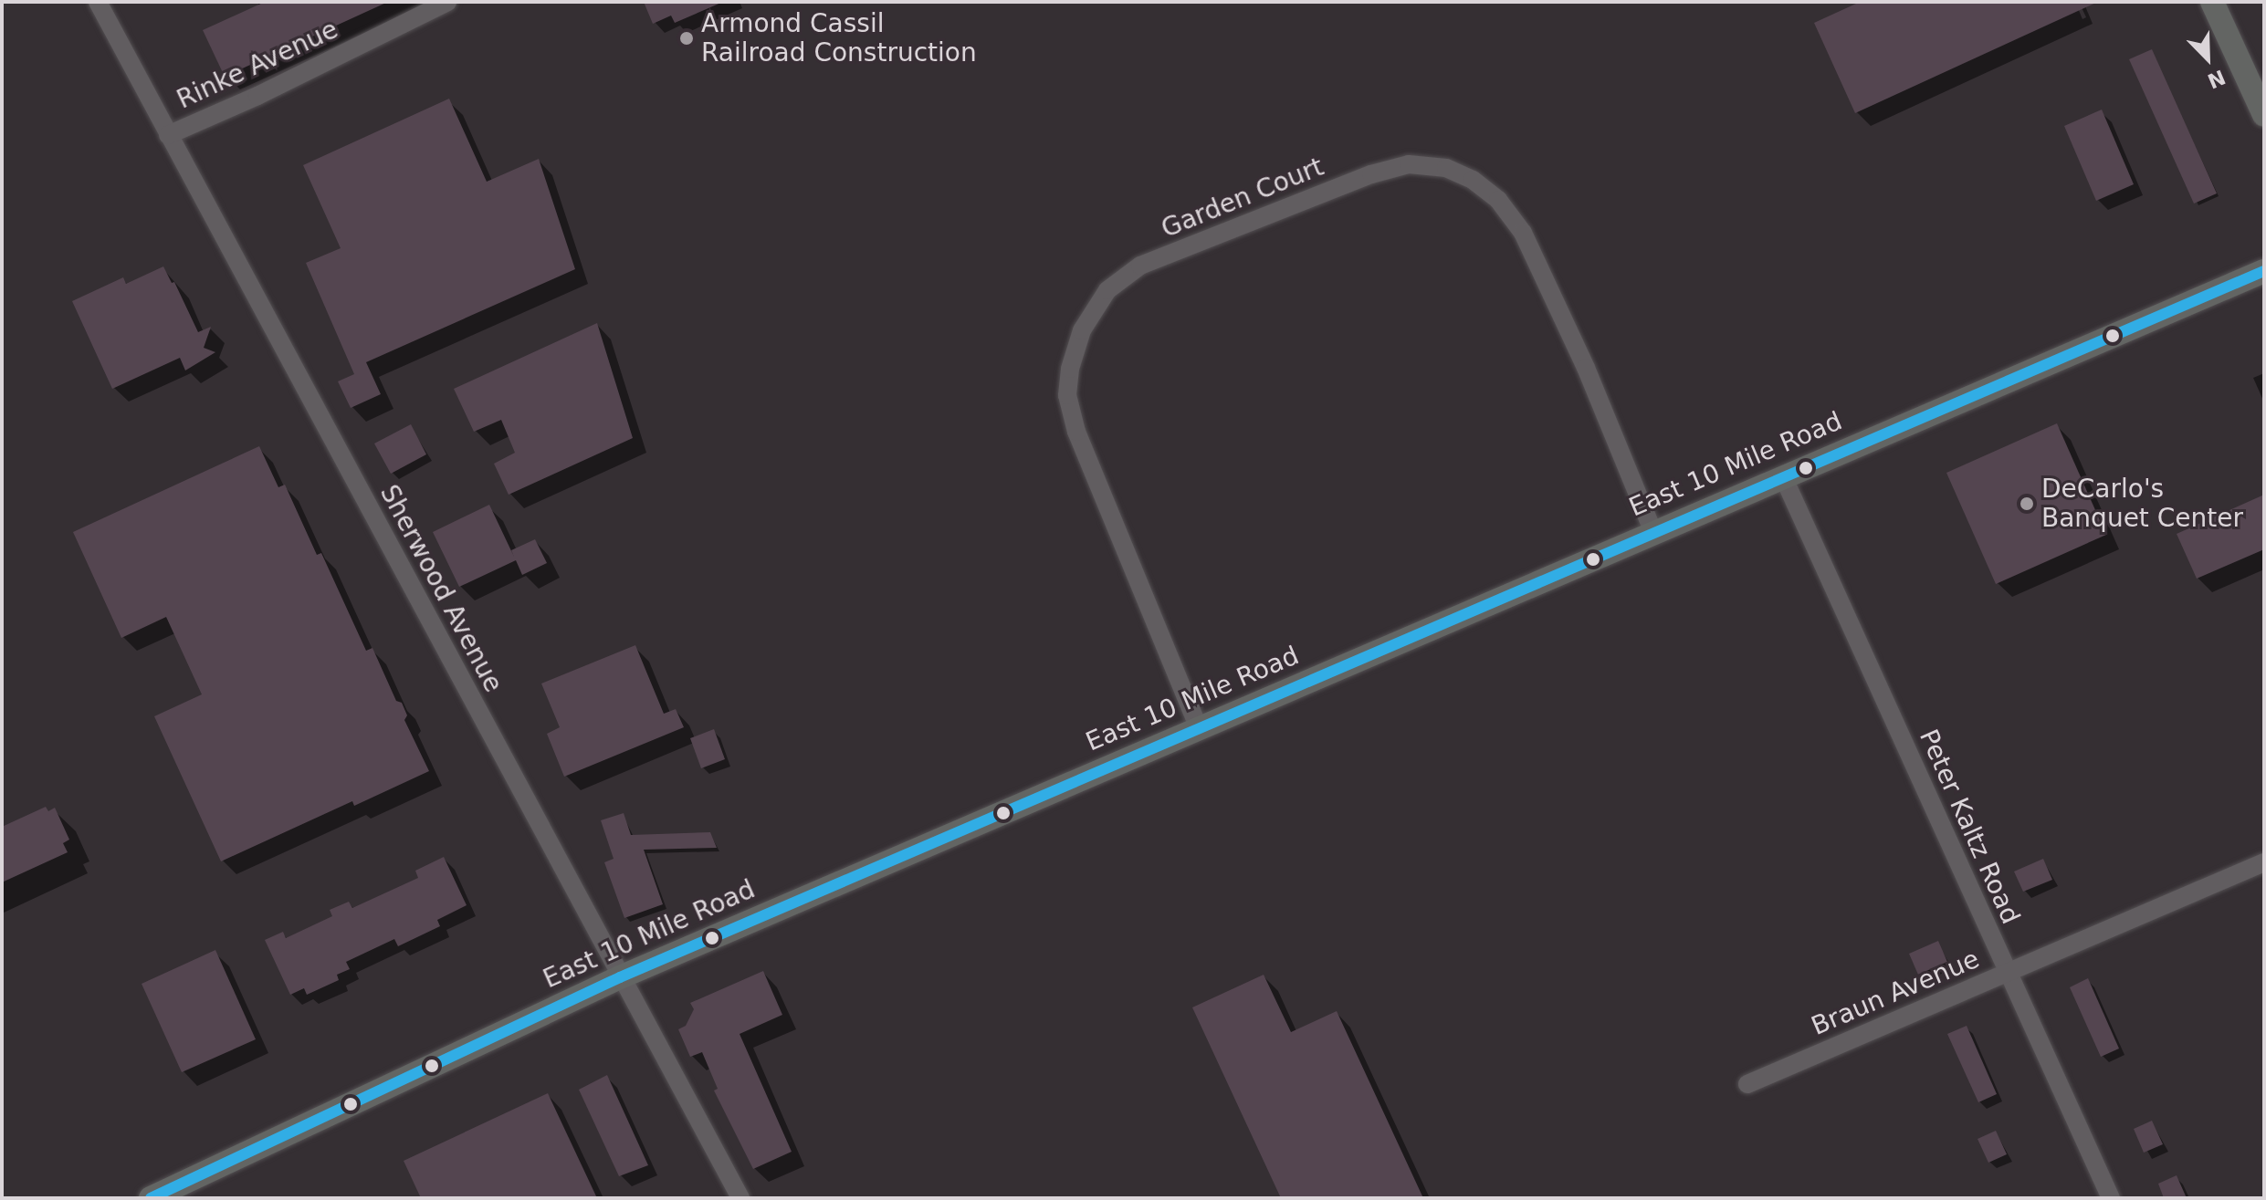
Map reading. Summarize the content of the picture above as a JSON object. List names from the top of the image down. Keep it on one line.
{"streets":{"main road":["East 10 Mile Road"],"street":["Rinke Avenue","Garden Court","Sherwood Avenue","Peter Kaltz Road","Braun Avenue"]},"crossings":[["Rinke Avenue","Sherwood Avenue"],["Garden Court","East 10 Mile Road"],["East 10 Mile Road","Sherwood Avenue"],["East 10 Mile Road","Peter Kaltz Road"],["Peter Kaltz Road","Braun Avenue"]],"places":["Armond Cassil Railroad Construction","DeCarlo's Banquet Center"],"north":"bottom right"}
